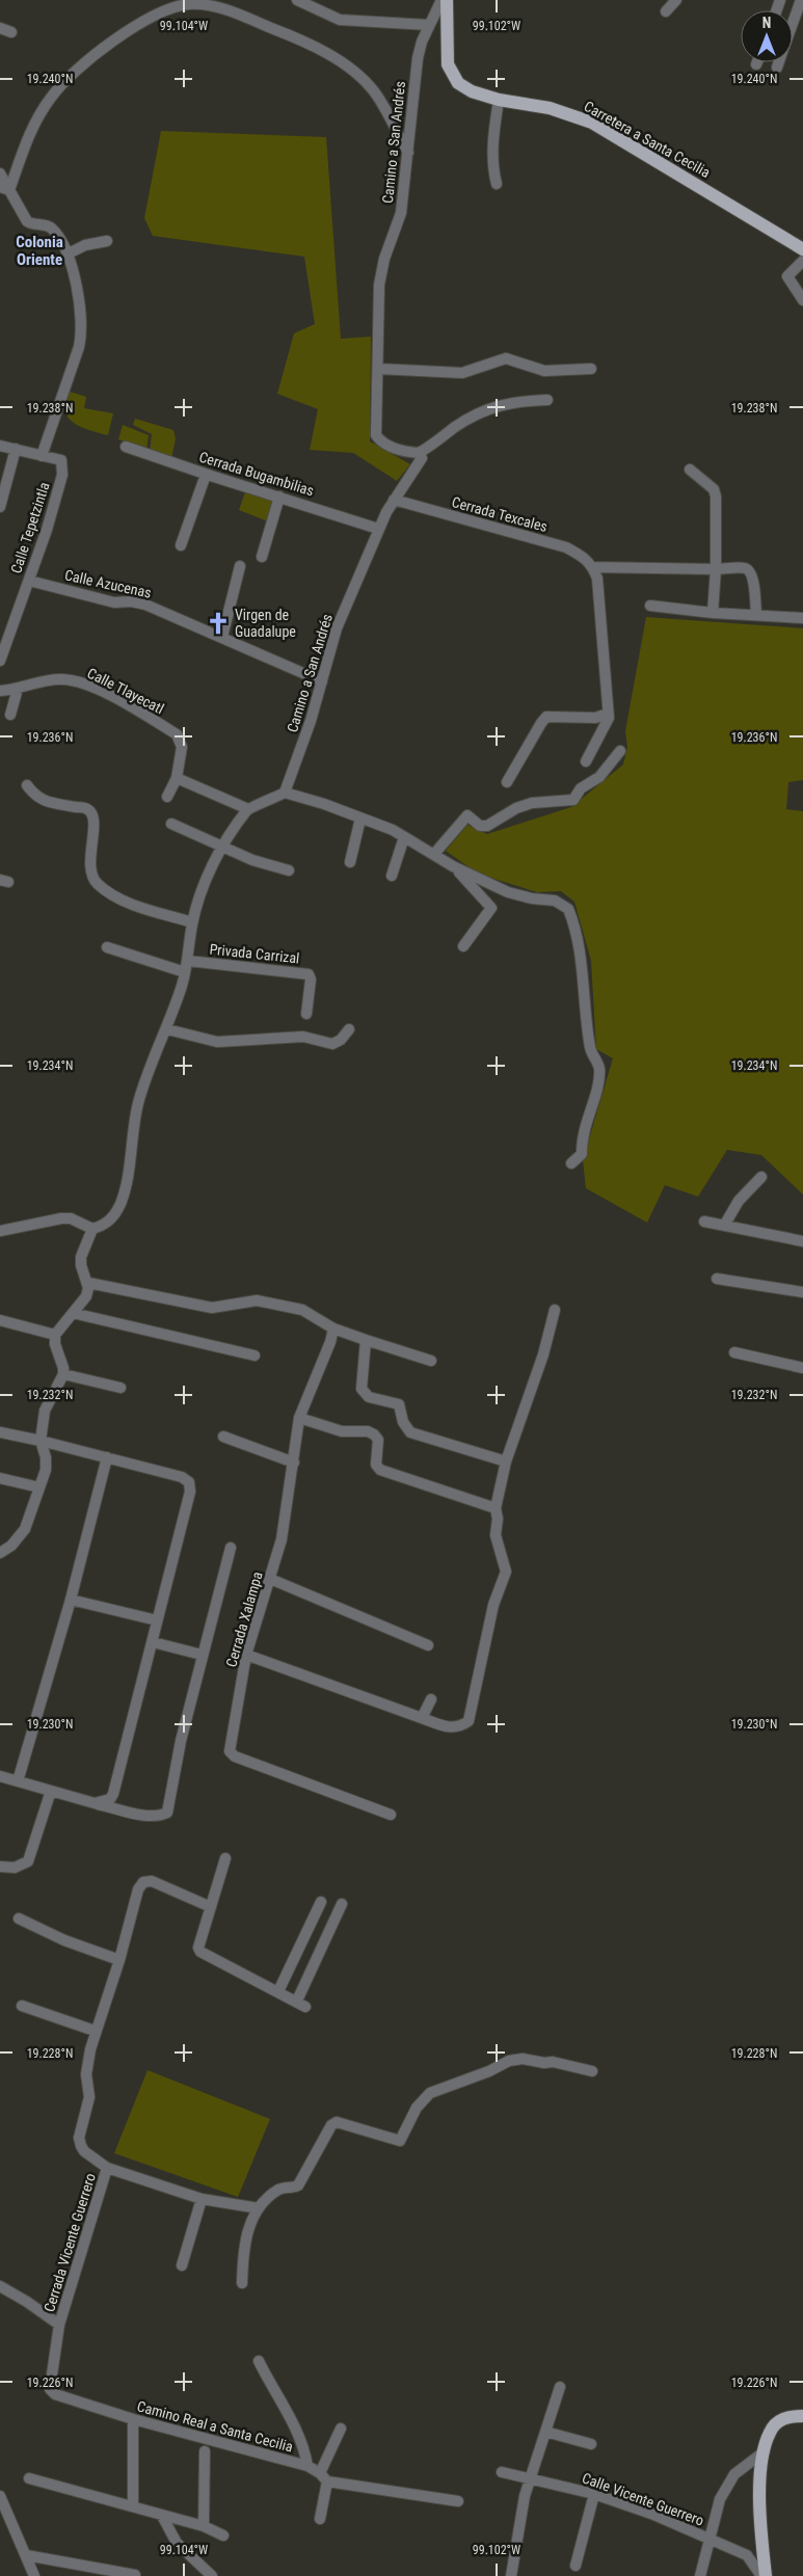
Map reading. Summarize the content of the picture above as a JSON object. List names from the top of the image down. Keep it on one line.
{"streets":{"main road":["Carretera a Santa Cecilia"],"street":["Camino a San Andrés","Cerrada Bugambilias","Cerrada Texcales","Calle Tepetzintla","Calle Azucenas","Calle Tlayecatl","Privada Carrizal","Cerrada Xalampa","Cerrada Vicente Guerrero","Camino Real a Santa Cecilia","Calle Vicente Guerrero"]},"crossings":[["Camino a San Andrés","Cerrada Bugambilias"],["Camino a San Andrés","Cerrada Texcales"],["Camino a San Andrés","Calle Azucenas"],["Calle Tepetzintla","Calle Azucenas"],["Cerrada Vicente Guerrero","Camino Real a Santa Cecilia"]],"districts":["Colonia Oriente"],"places":{"church":["Virgen de Guadalupe"]},"north":"top","coordinates":["99.104°W","99.102°W","19.240°N","19.238°N","19.236°N","19.234°N","19.232°N","19.230°N","19.228°N","19.226°N"]}
